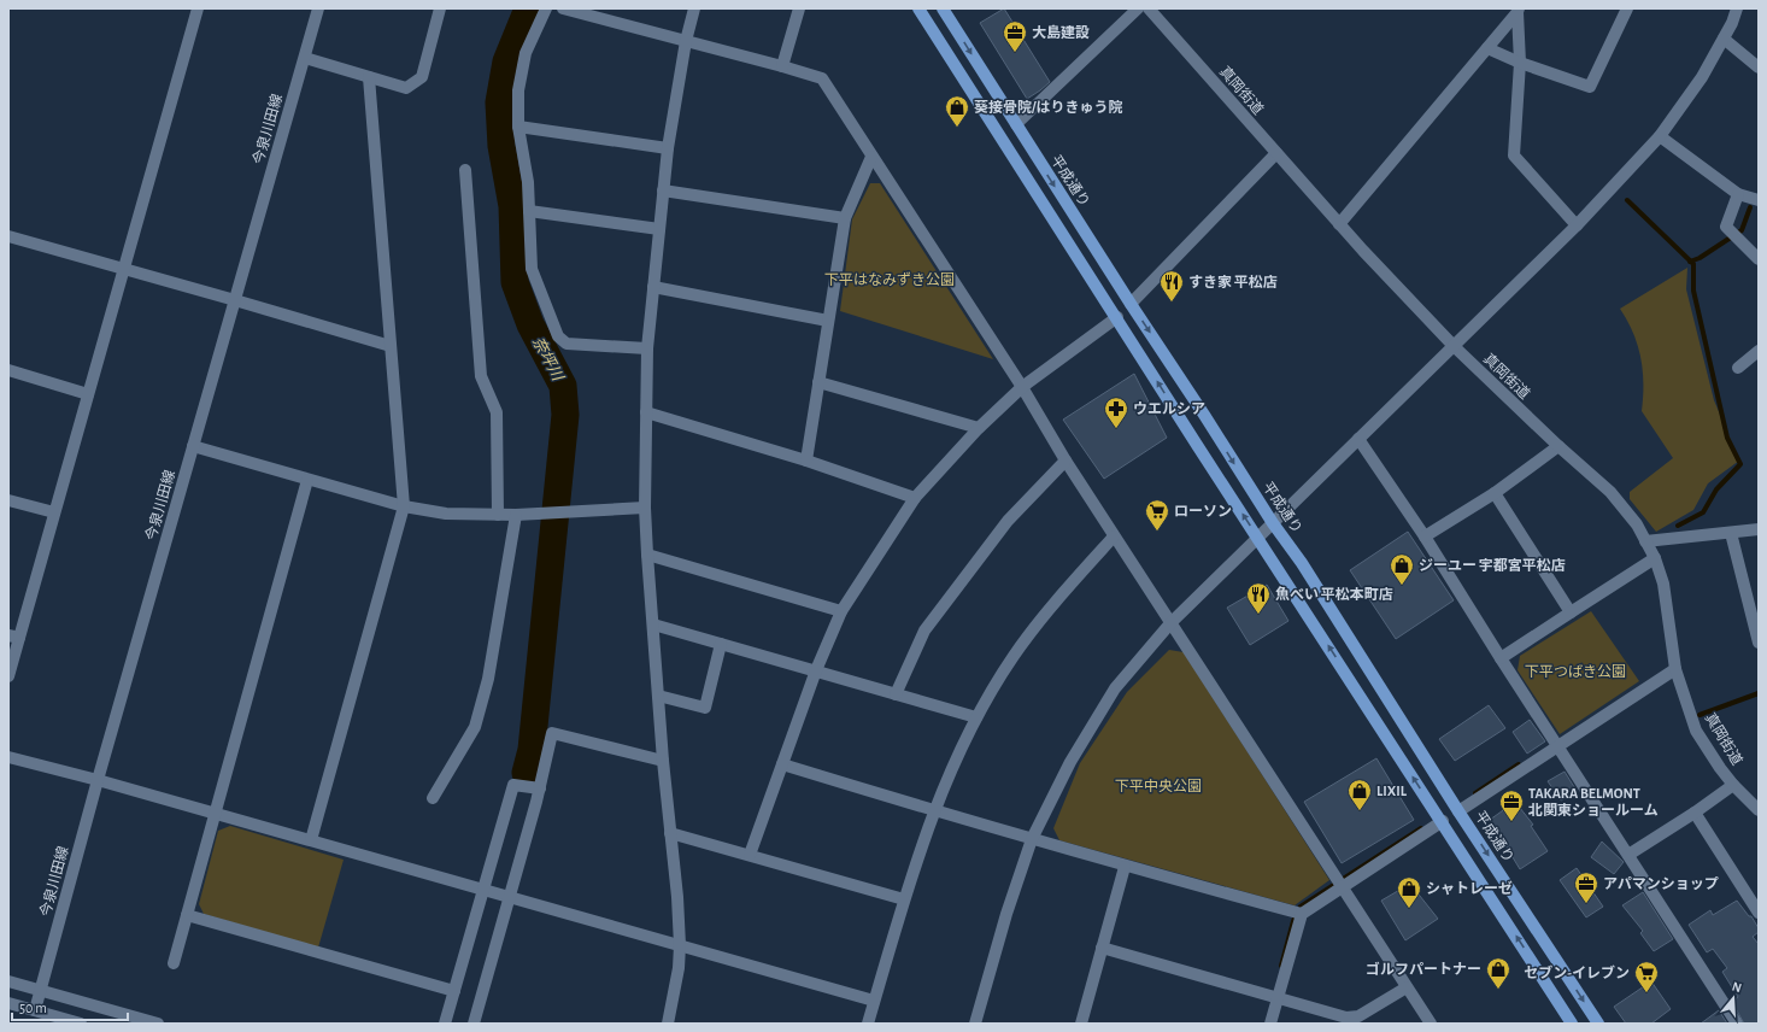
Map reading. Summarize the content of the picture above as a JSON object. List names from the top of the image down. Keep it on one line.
{"streets":{"main road":["平成通り"],"street":["真岡街道","今泉川田線"]},"water":["奈坪川"],"parks":["下平はなみずき公園","下平つばき公園","下平中央公園"],"places":{"office":["大島建設","TAKARA BELMONT 北関東ショールーム","アパマンショップ"],"shop":["葵接骨院/はりきゅう院","ジーユー 宇都宮平松店","LIXIL","シャトレーゼ","ゴルフパートナー"],"restaurant":["すき家 平松店","魚べい 平松本町店"],"pharmacy":["ウエルシア"],"supermarket":["ローソン","セブン-イレブン"]},"scale_bar":"50 m","north":"top"}
